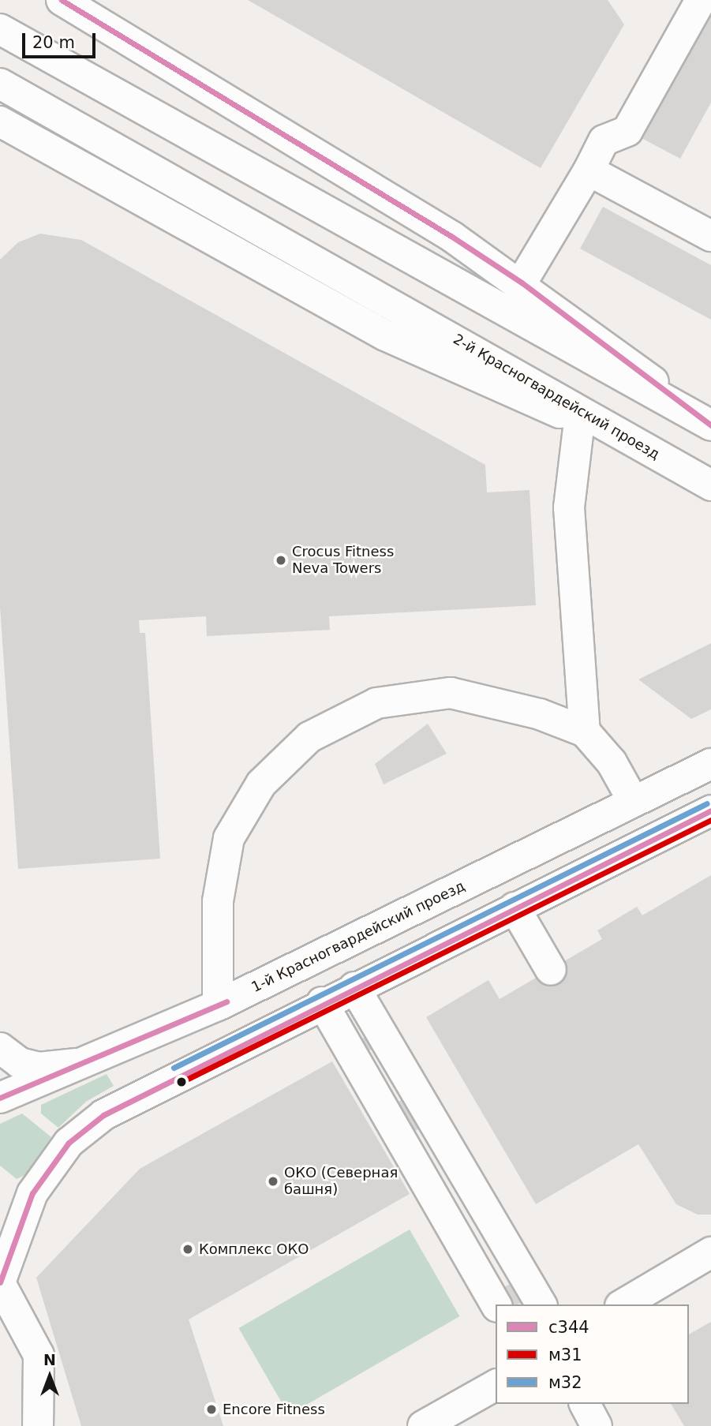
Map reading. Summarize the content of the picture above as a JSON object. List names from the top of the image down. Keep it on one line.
{"streets":{"main road":["2-й Красногвардейский проезд","1-й Красногвардейский проезд"]},"places":["Crocus Fitness Neva Towers","ОКО (Северная башня)","Комплекс ОКО","Encore Fitness"],"lines":["transit line с344","transit line м32","transit line м31"],"legend":["с344","м31","м32"],"scale_bar":"20 m","north":"top"}
